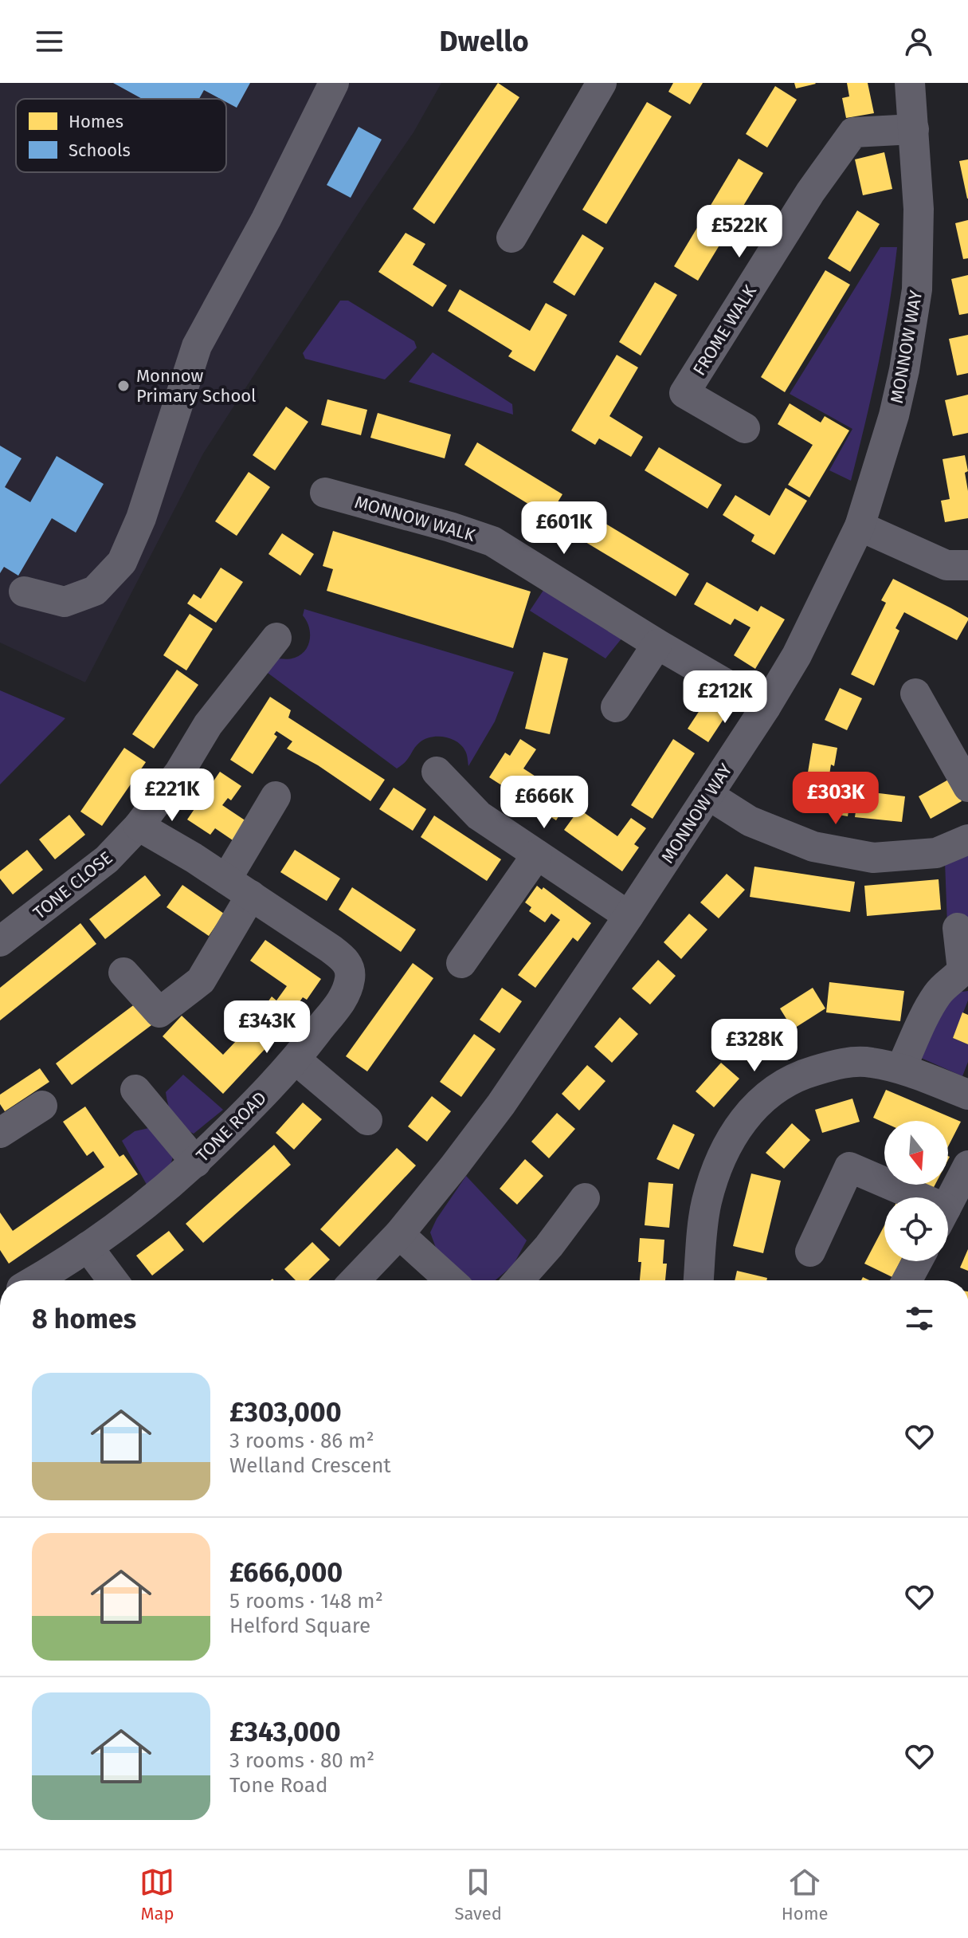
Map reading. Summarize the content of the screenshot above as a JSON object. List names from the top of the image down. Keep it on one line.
{"streets":{"street":["FROME WALK","MONNOW WAY","MONNOW WALK","TONE CLOSE","TONE ROAD"]},"crossings":[["FROME WALK","MONNOW WAY"],["MONNOW WAY","MONNOW WALK"],["TONE CLOSE","TONE ROAD"]],"places":["Monnow Primary School"],"legend":["Homes","Schools"],"north":"bottom","page":{"header":"Dwello","price":["£522K","£601K","£212K","£221K","£303K","£666K","£343K","£328K"],"heading":"8 homes","list":[{"name":"£303,000","note":"3 rooms · 86 m² · Welland Crescent"},{"name":"£666,000","note":"5 rooms · 148 m² · Helford Square"},{"name":"£343,000","note":"3 rooms · 80 m² · Tone Road"}],"tabs":["Map","Saved","Home"]}}
